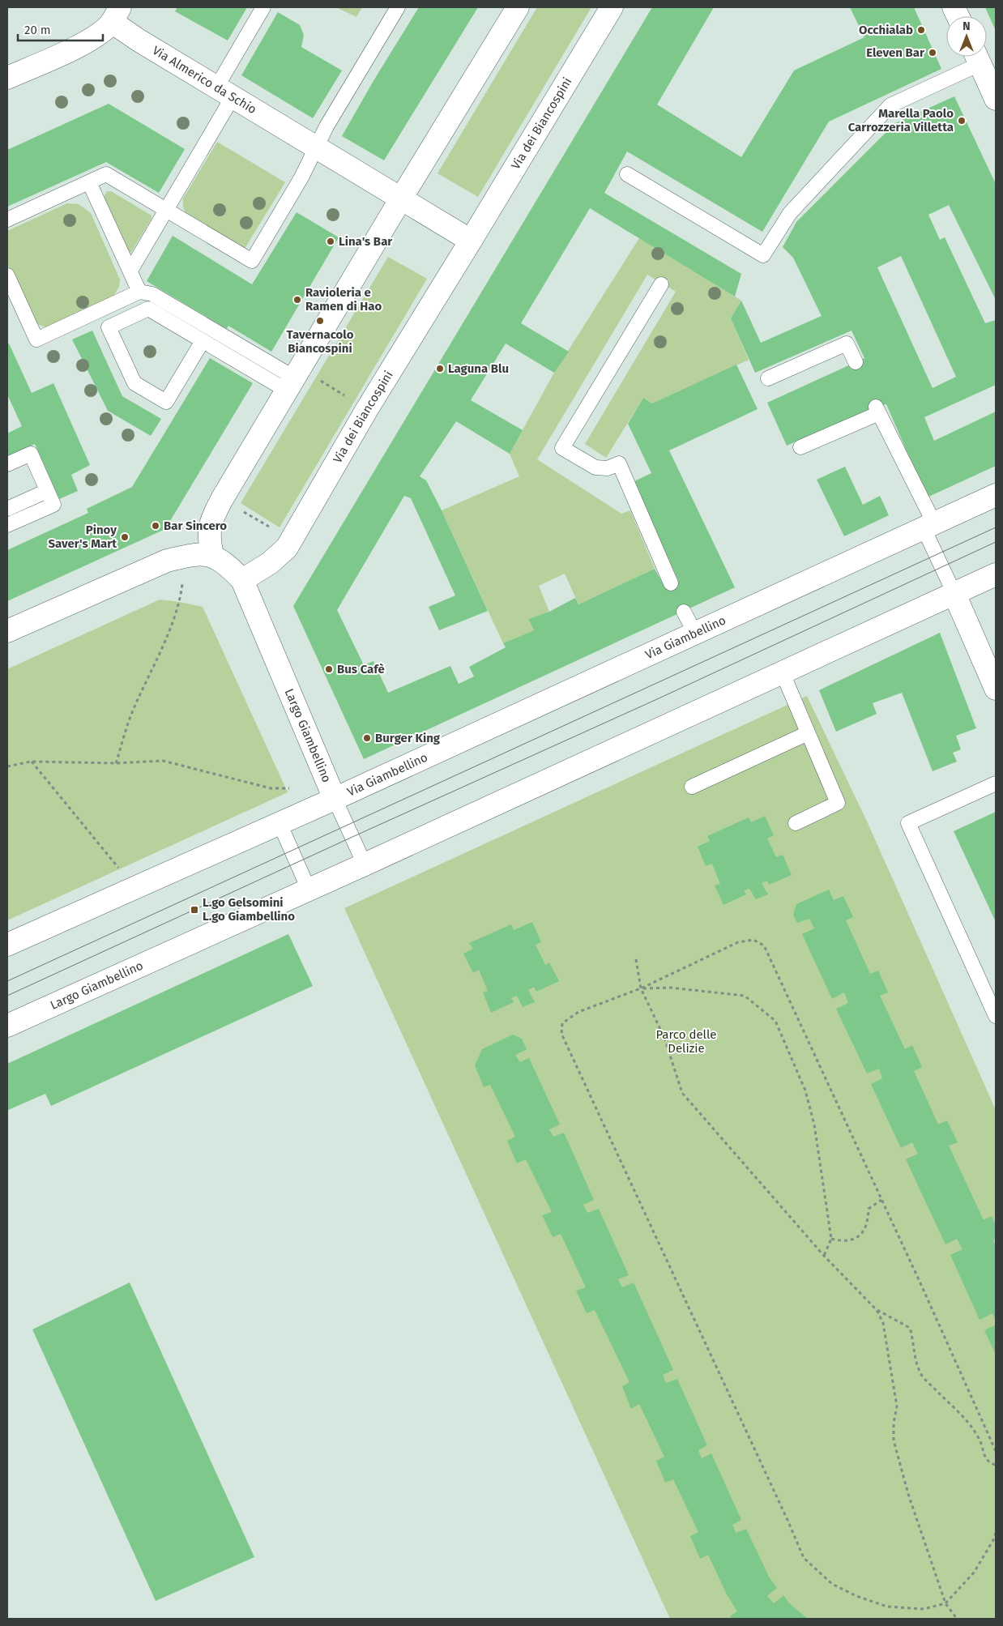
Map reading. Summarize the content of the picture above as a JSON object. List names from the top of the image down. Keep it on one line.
{"streets":{"street":["Via Almerico da Schio","Via dei Biancospini","Via Giambellino","Largo Giambellino"]},"crossings":[["Via dei Biancospini","Largo Giambellino"],["Via Giambellino","Largo Giambellino"]],"parks":["Parco delle Delizie"],"places":{"other":["Occhialab","Eleven Bar","Marella Paolo Carrozzeria Villetta","Lina's Bar","Ravioleria e Ramen di Hao","Tavernacolo Biancospini","Laguna Blu","Bar Sincero","Pinoy Saver's Mart","Bus Cafè","Burger King"],"transit":["L.go Gelsomini L.go Giambellino"]},"scale_bar":"20 m","north":"top"}
